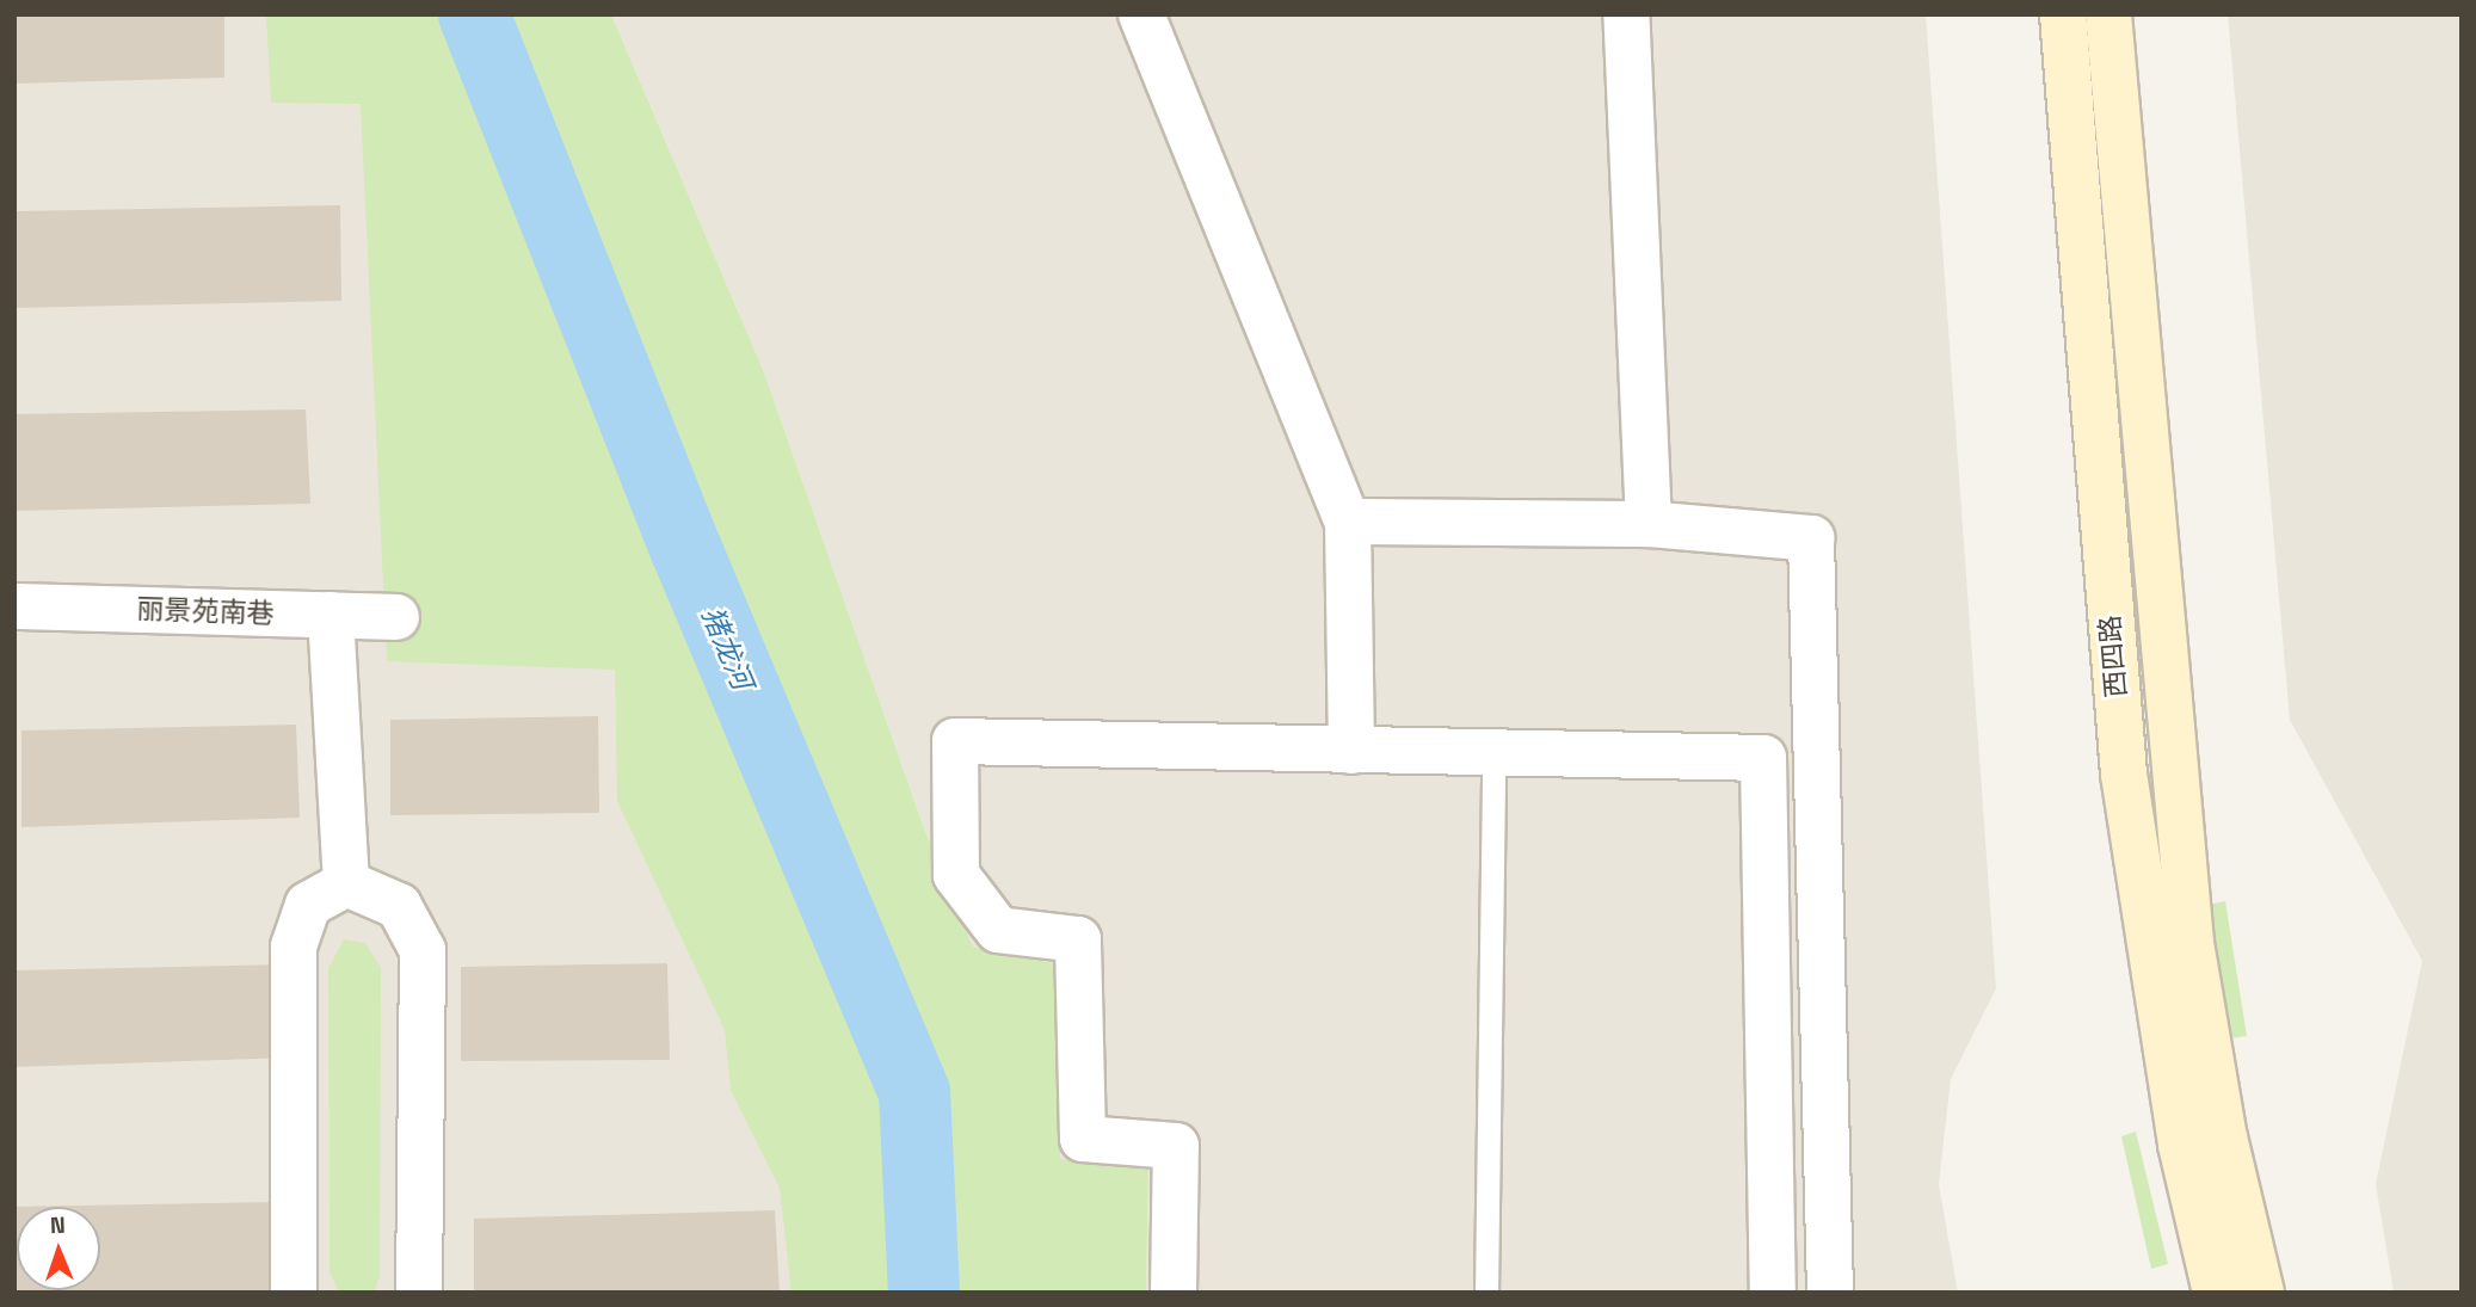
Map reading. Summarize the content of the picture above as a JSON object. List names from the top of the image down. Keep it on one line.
{"streets":{"street":["丽景苑南巷","西四路"]},"water":["猪龙河"],"north":"top"}
